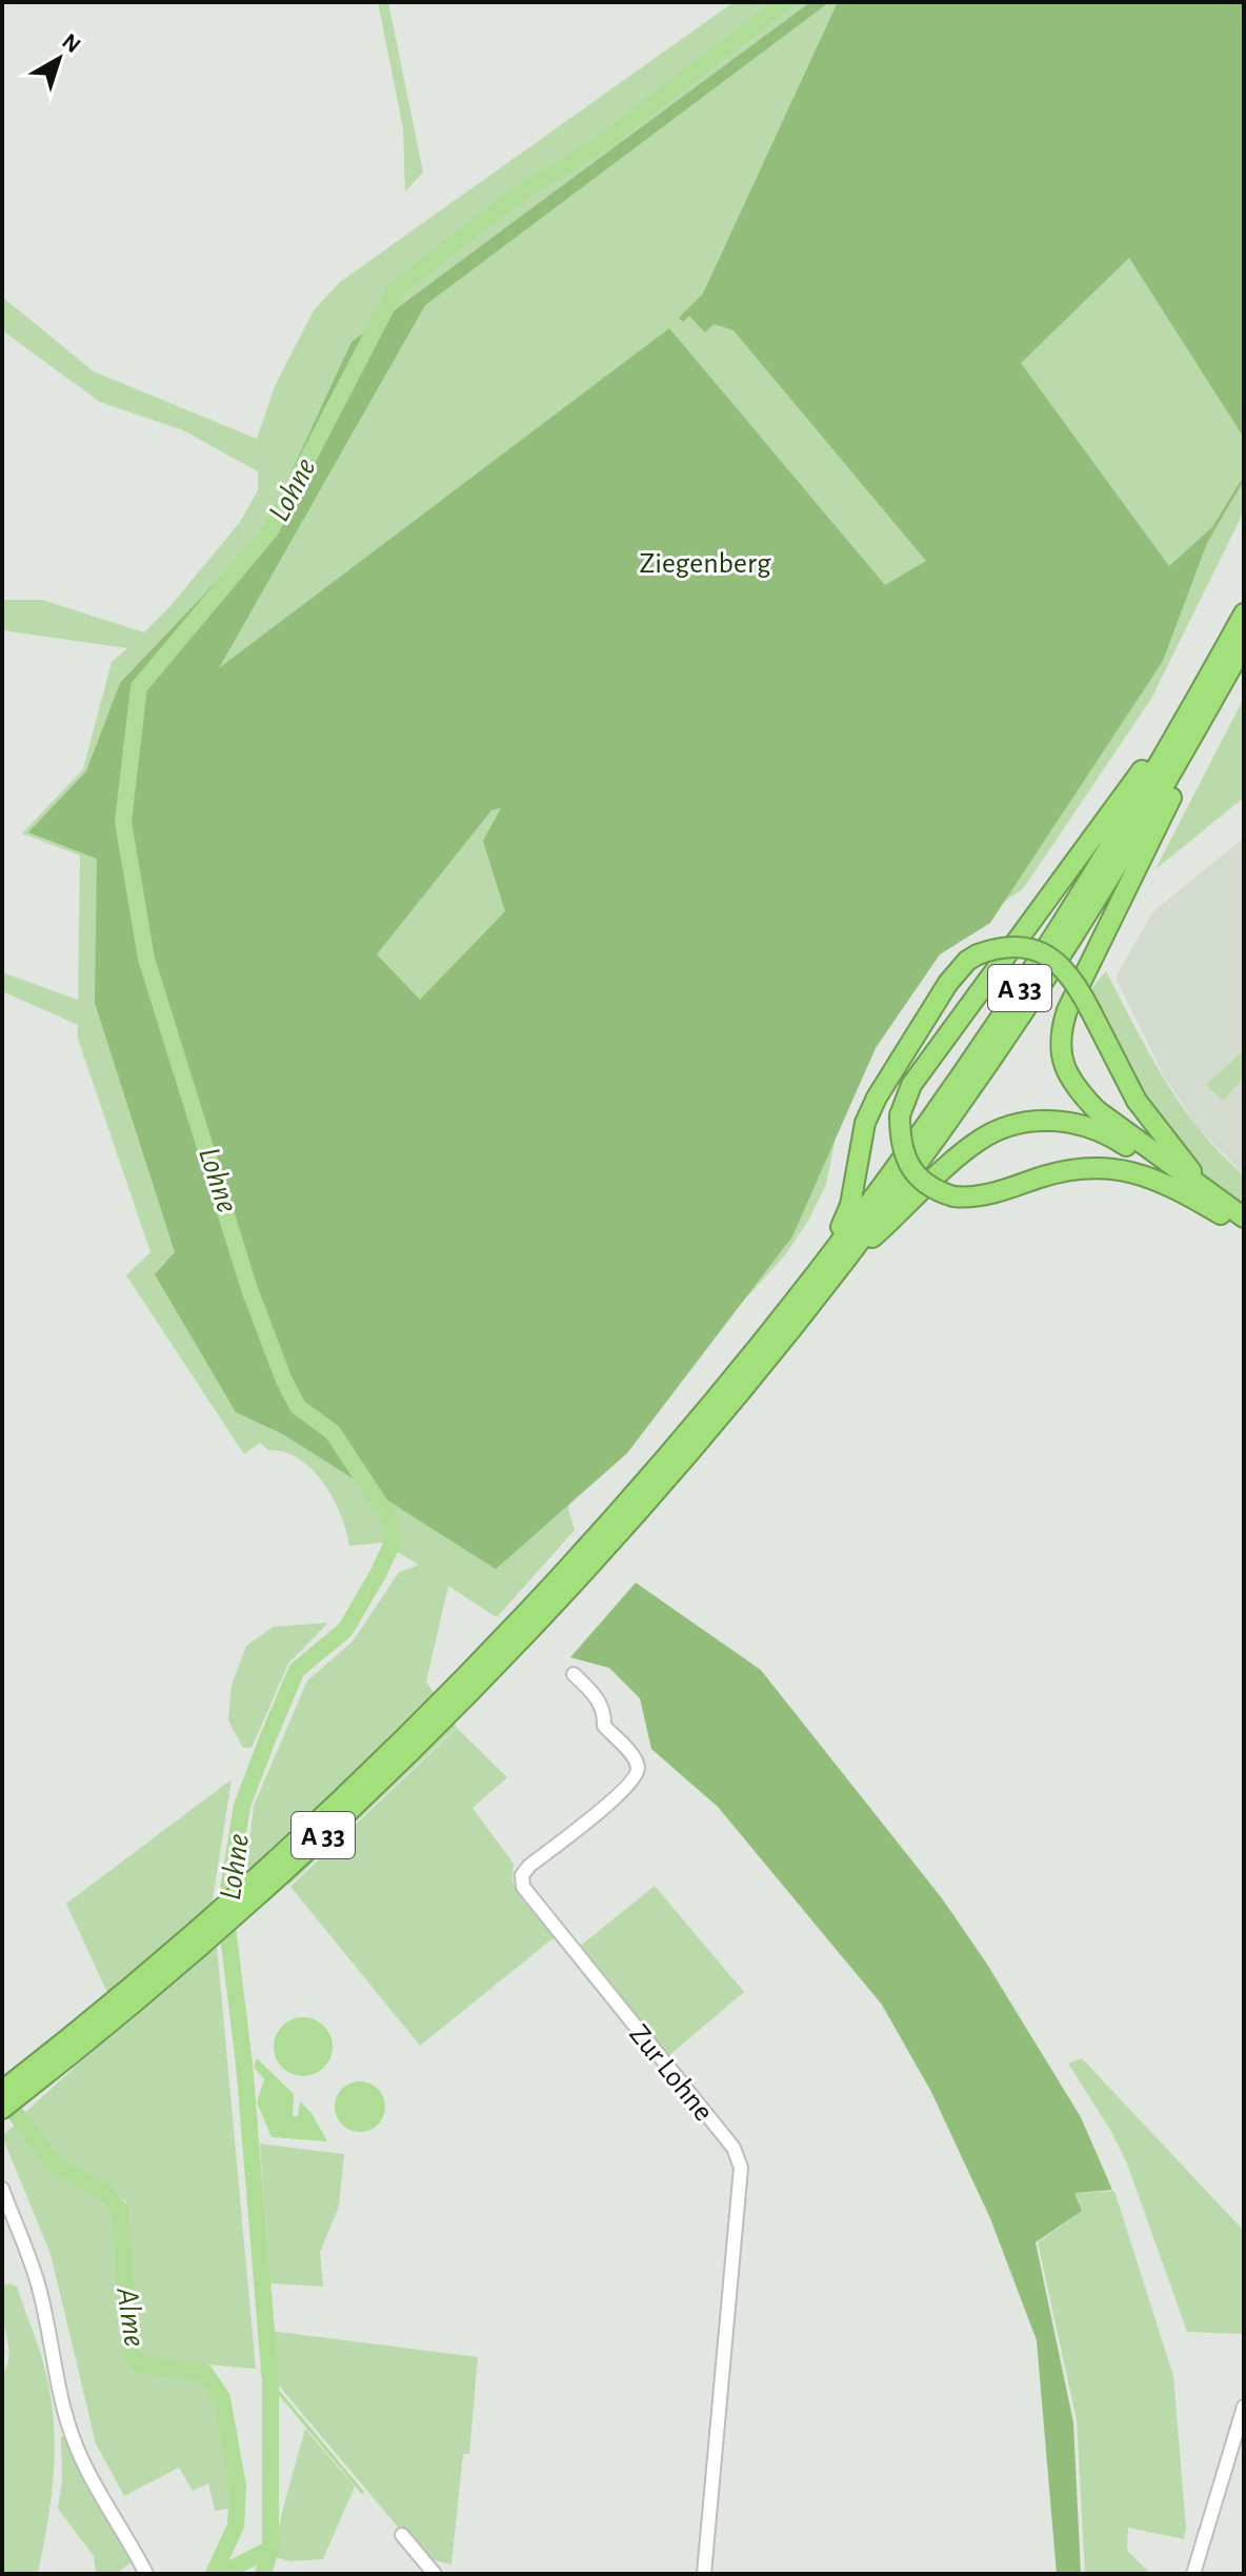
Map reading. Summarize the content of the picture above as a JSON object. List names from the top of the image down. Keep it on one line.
{"streets":{"highway":["A 33"],"street":["Zur Lohne"]},"water":["Lohne","Alme"],"parks":["Ziegenberg"],"north":"top right"}
